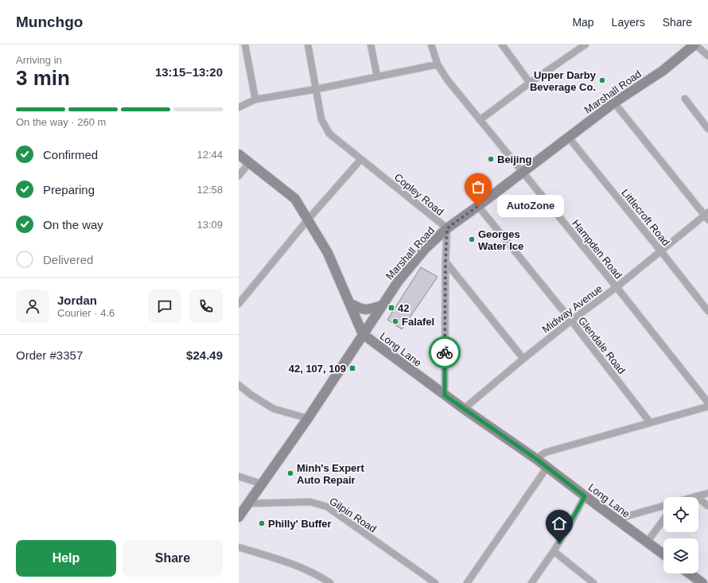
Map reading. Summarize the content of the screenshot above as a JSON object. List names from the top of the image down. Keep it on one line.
{"streets":{"main road":["Marshall Road","Long Lane"],"street":["Copley Road","Littlecroft Road","Hampden Road","Midway Avenue","Glendale Road","Gilpin Road"]},"crossings":[["Marshall Road","Copley Road"],["Marshall Road","Littlecroft Road"],["Marshall Road","Hampden Road"],["Marshall Road","Glendale Road"],["Marshall Road","Long Lane"],["Marshall Road","Gilpin Road"],["Copley Road","Long Lane"],["Littlecroft Road","Midway Avenue"],["Hampden Road","Midway Avenue"],["Midway Avenue","Glendale Road"],["Midway Avenue","Long Lane"]],"places":{"other":["Upper Darby Beverage Co.","Beijing","AutoZone","Georges Water Ice","Falafel","Minh's Expert Auto Repair","Philly' Buffer"],"transit":["42","42, 107, 109"]},"page":{"header":"Munchgo","nav":["Map","Layers","Share"],"heading":["3 min","Arriving in","13:15–13:20"],"panel":["Jordan","Courier · 4.6","Order #3357","$24.49"],"bar":"On the way · 260 m","list":[["Confirmed","12:44"],["Preparing","12:58"],["On the way","13:09"],"Delivered"],"bubble":"AutoZone","buttons":["Help","Share"]}}
